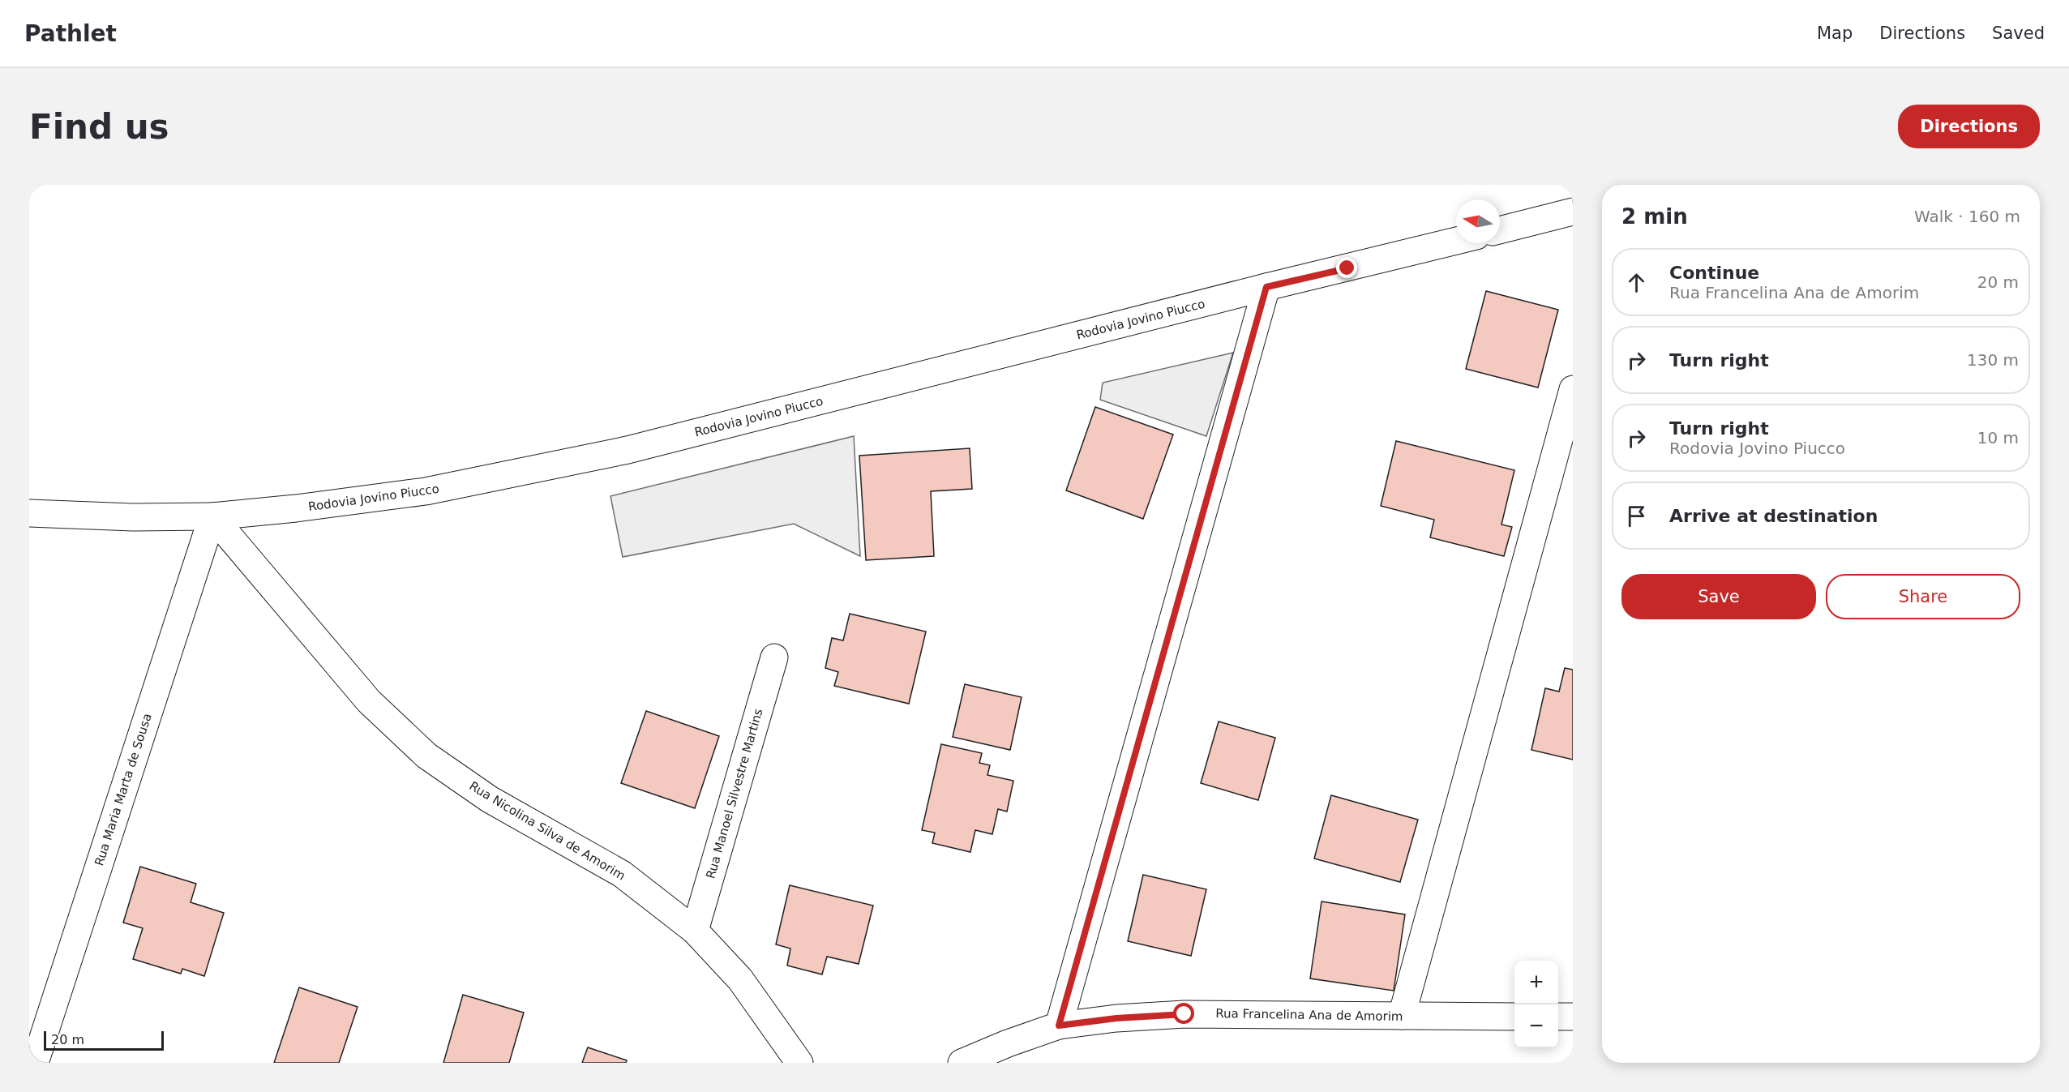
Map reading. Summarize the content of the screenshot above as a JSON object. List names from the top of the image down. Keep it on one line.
{"streets":{"street":["Rodovia Jovino Piucco","Rua Maria Marta de Sousa","Rua Manoel Silvestre Martins","Rua Nicolina Silva de Amorim","Rua Francelina Ana de Amorim"]},"crossings":[["Rodovia Jovino Piucco","Rua Maria Marta de Sousa"],["Rodovia Jovino Piucco","Rua Nicolina Silva de Amorim"],["Rua Maria Marta de Sousa","Rua Nicolina Silva de Amorim"],["Rua Manoel Silvestre Martins","Rua Nicolina Silva de Amorim"]],"scale_bar":"20 m","north":"left","page":{"header":"Pathlet","nav":["Map","Directions","Saved"],"buttons":["Directions",["Save","Share"]],"title":"Find us","heading":["2 min","Walk · 160 m"],"list":[["Continue","Rua Francelina Ana de Amorim","20 m"],["Turn right","130 m"],["Turn right","Rodovia Jovino Piucco","10 m"],"Arrive at destination"],"map_buttons":["+","−"],"scale":"20 m"}}
